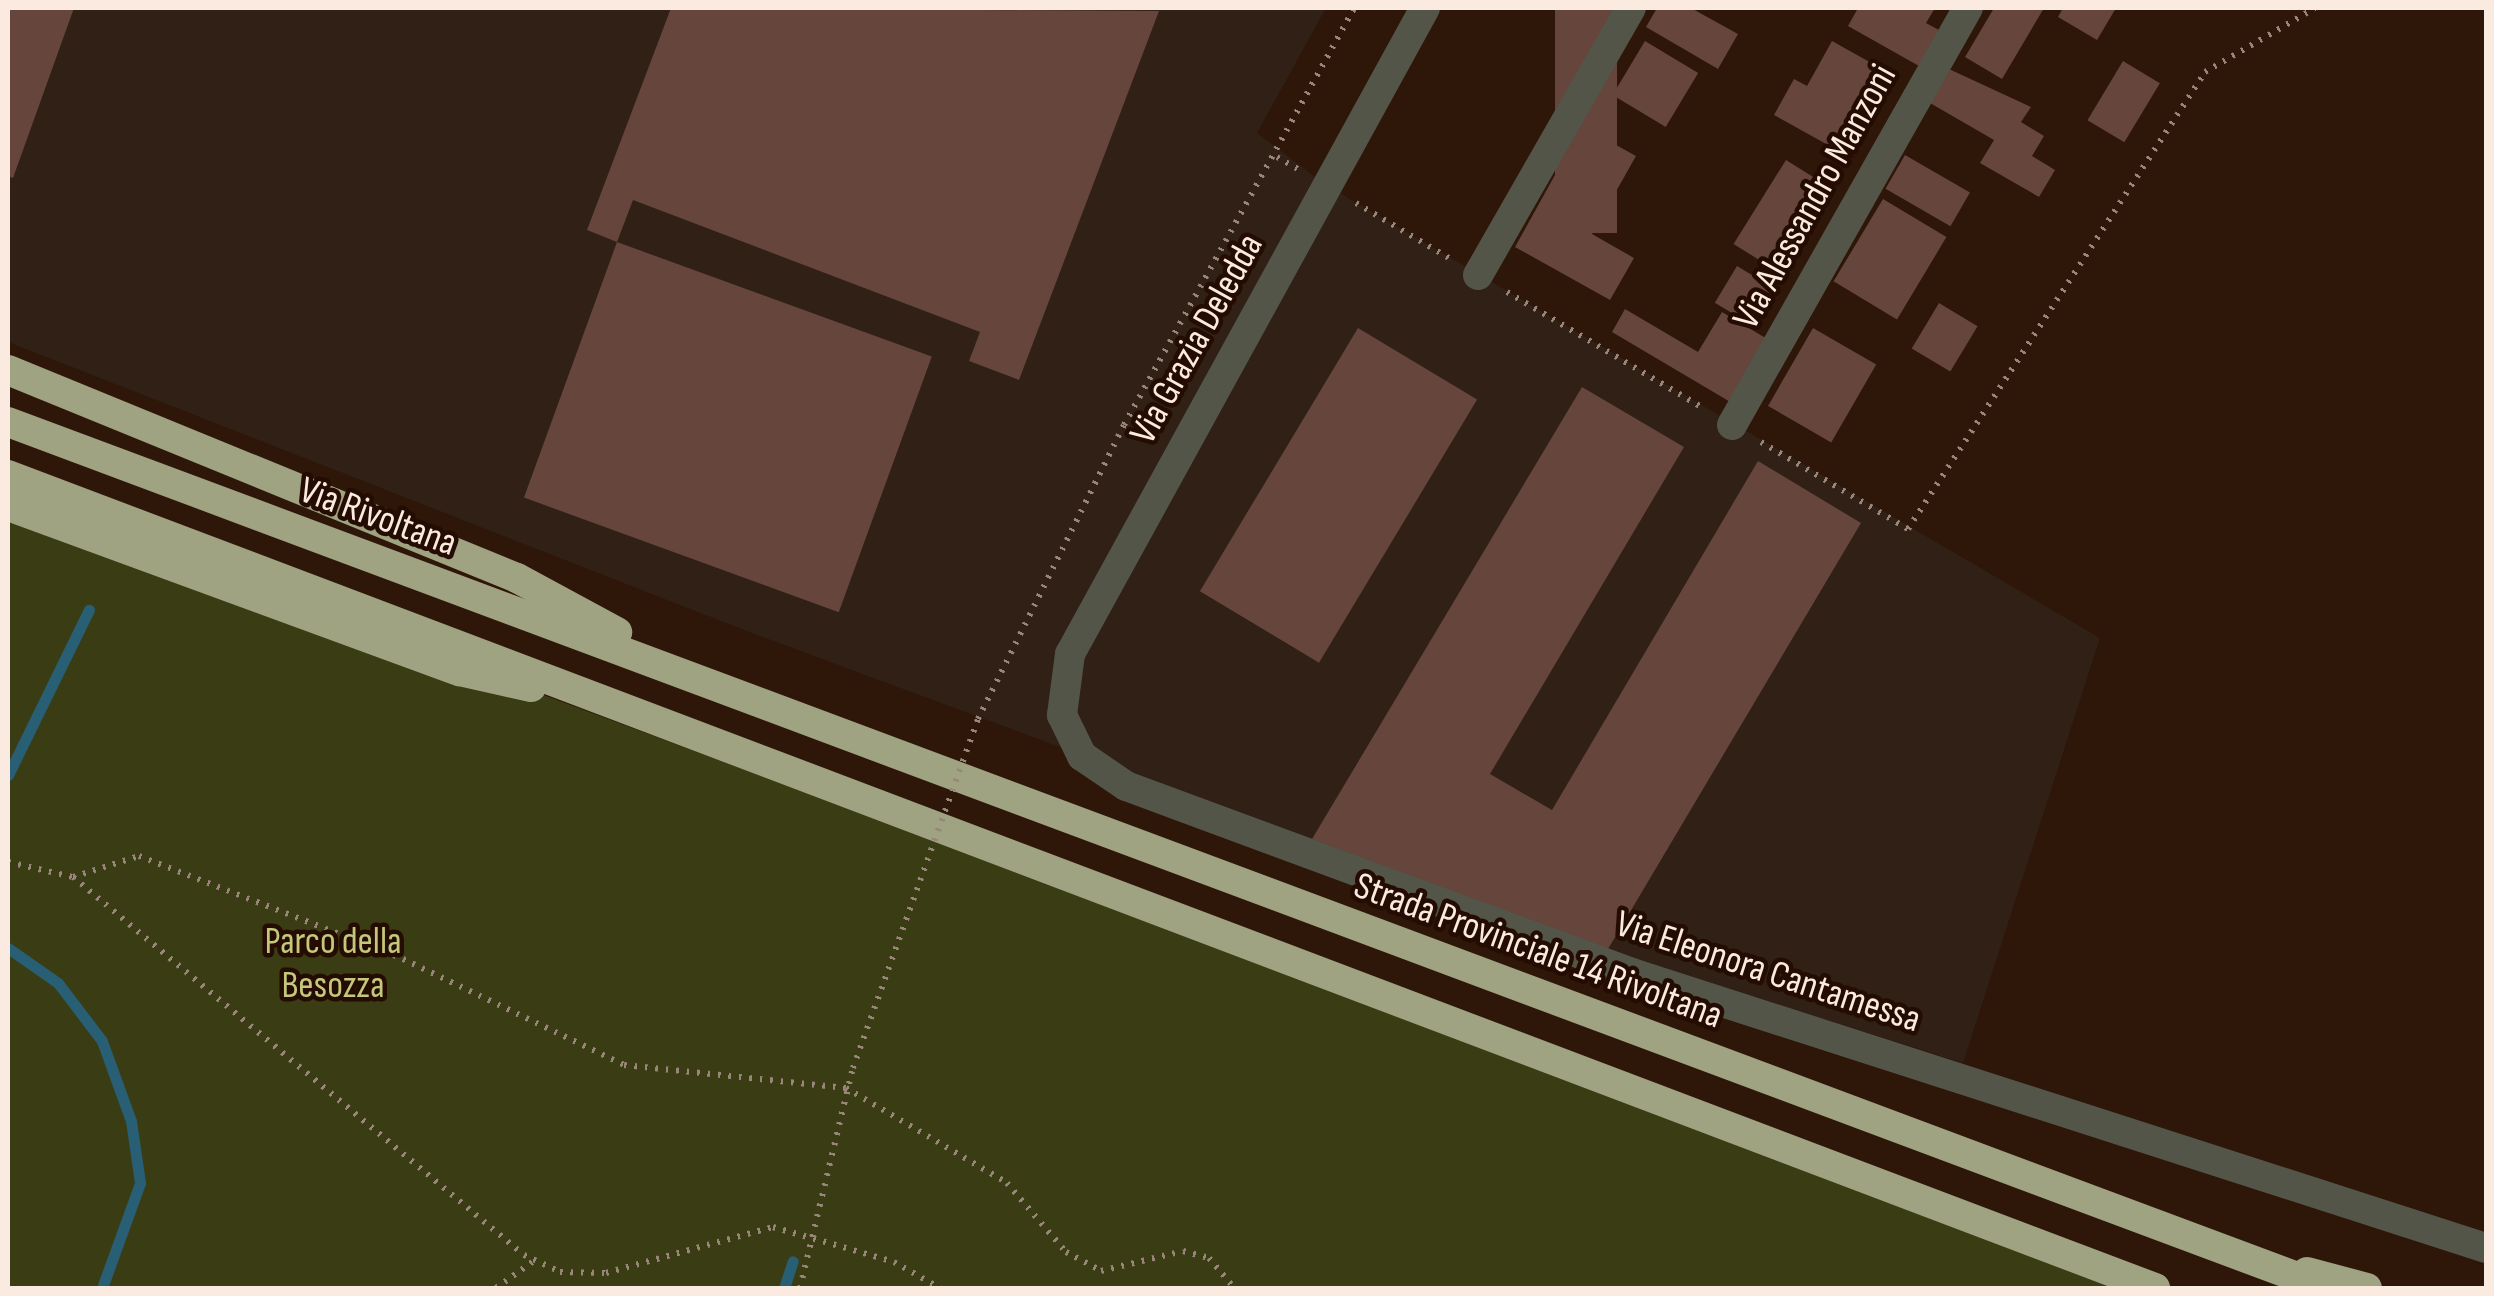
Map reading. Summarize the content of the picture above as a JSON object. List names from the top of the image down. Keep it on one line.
{"streets":{"highway":["Via Rivoltana","Strada Provinciale 14 Rivoltana"],"street":["Via Alessandro Manzoni","Via Grazia Deledda","Via Eleonora Cantamessa"]},"crossings":[["Via Grazia Deledda","Via Eleonora Cantamessa"],["Via Rivoltana","Strada Provinciale 14 Rivoltana"]],"parks":["Parco della Besozza"]}
